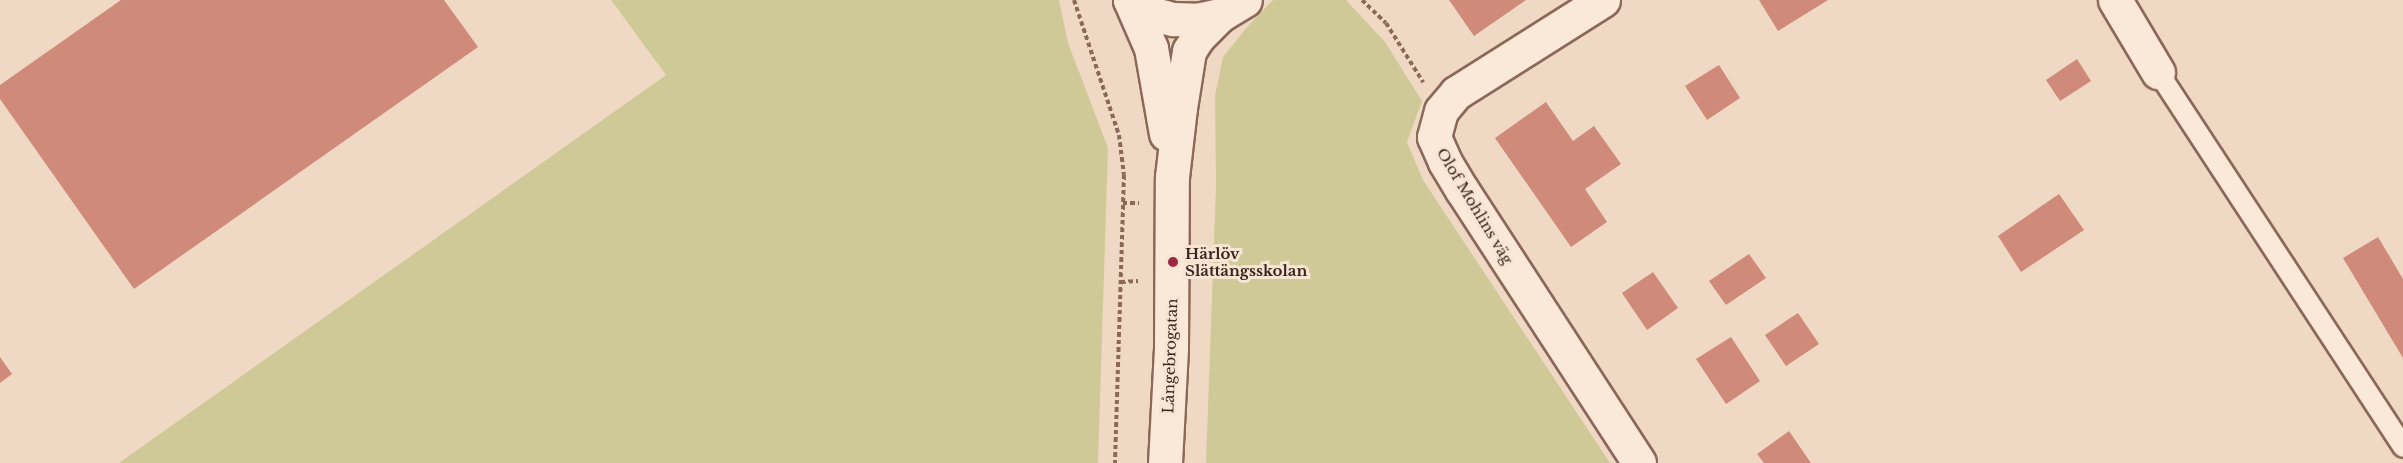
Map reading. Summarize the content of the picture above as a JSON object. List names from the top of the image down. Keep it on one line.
{"streets":{"main road":["Olof Mohlins väg","Långebrogatan"]},"places":["Härlöv Slättängsskolan"]}
